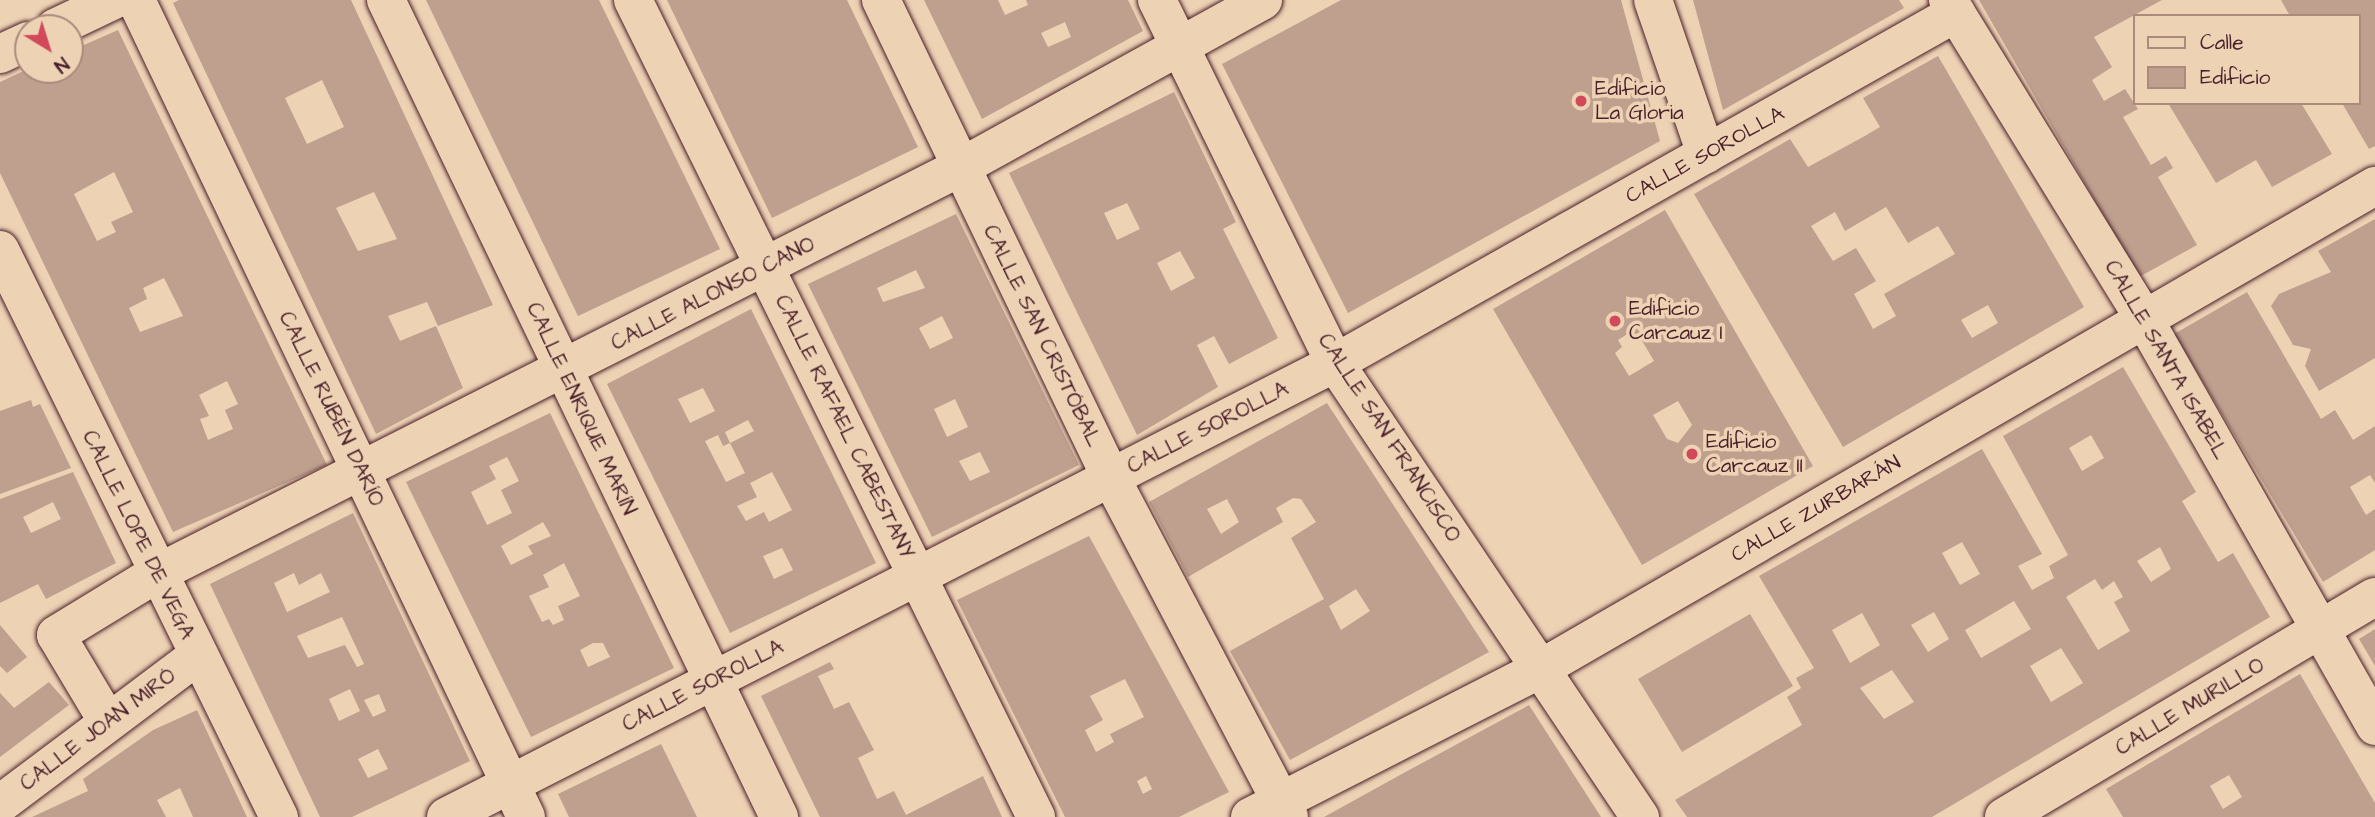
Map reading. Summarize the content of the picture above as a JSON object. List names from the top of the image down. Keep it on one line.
{"streets":{"street":["CALLE SOROLLA","CALLE ALONSO CANO","CALLE SAN CRISTÓBAL","CALLE SANTA ISABEL","CALLE RUBÉN DARÍO","CALLE ENRIQUE MARÍN","CALLE RAFAEL CABESTANY","CALLE SAN FRANCISCO","CALLE ZURBARÁN","CALLE LOPE DE VEGA","CALLE MURILLO","CALLE JOAN MIRÓ"]},"crossings":[["CALLE SOROLLA","CALLE SAN CRISTÓBAL"],["CALLE SOROLLA","CALLE SANTA ISABEL"],["CALLE SOROLLA","CALLE RUBÉN DARÍO"],["CALLE SOROLLA","CALLE ENRIQUE MARÍN"],["CALLE SOROLLA","CALLE RAFAEL CABESTANY"],["CALLE SOROLLA","CALLE SAN FRANCISCO"],["CALLE ALONSO CANO","CALLE SAN CRISTÓBAL"],["CALLE ALONSO CANO","CALLE RUBÉN DARÍO"],["CALLE ALONSO CANO","CALLE ENRIQUE MARÍN"],["CALLE ALONSO CANO","CALLE RAFAEL CABESTANY"],["CALLE ALONSO CANO","CALLE SAN FRANCISCO"],["CALLE ALONSO CANO","CALLE LOPE DE VEGA"],["CALLE ALONSO CANO","CALLE JOAN MIRÓ"],["CALLE SAN CRISTÓBAL","CALLE ZURBARÁN"],["CALLE SANTA ISABEL","CALLE ZURBARÁN"],["CALLE SANTA ISABEL","CALLE MURILLO"],["CALLE SAN FRANCISCO","CALLE ZURBARÁN"],["CALLE LOPE DE VEGA","CALLE JOAN MIRÓ"]],"places":["Edificio La Gloria","Edificio Carcauz I","Edificio Carcauz II"],"legend":["Calle","Edificio"],"north":"bottom right"}
